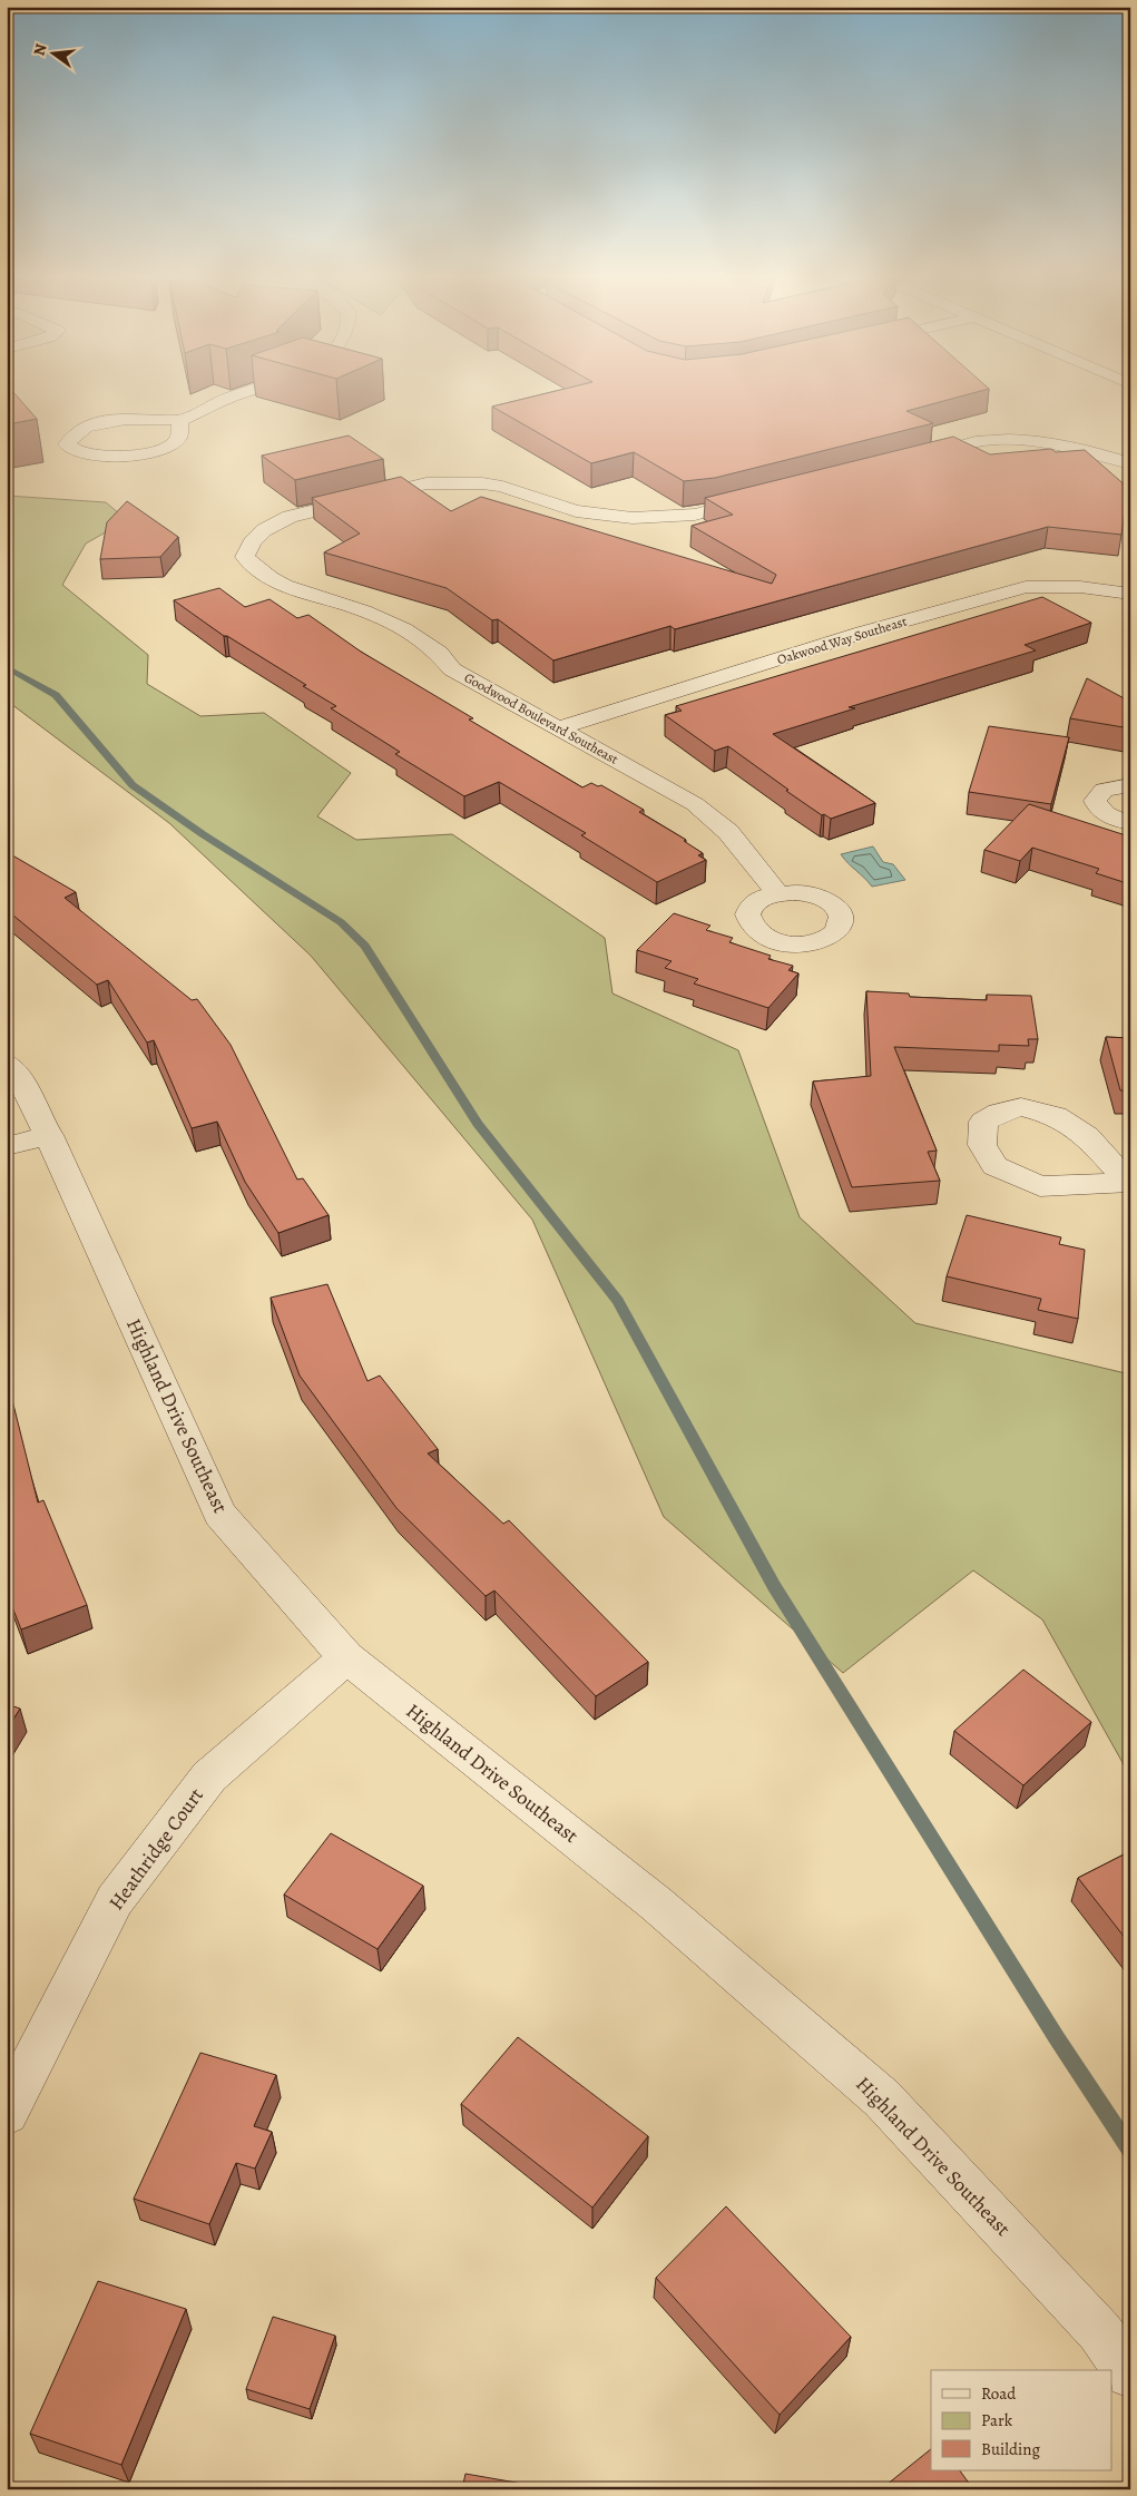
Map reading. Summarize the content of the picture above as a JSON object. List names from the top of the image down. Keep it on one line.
{"streets":{"street":["Oakwood Way Southeast","Goodwood Boulevard Southeast","Highland Drive Southeast","Heathridge Court"]},"crossings":[["Oakwood Way Southeast","Goodwood Boulevard Southeast"],["Highland Drive Southeast","Heathridge Court"]],"legend":["Road","Park","Building"],"north":"left"}
